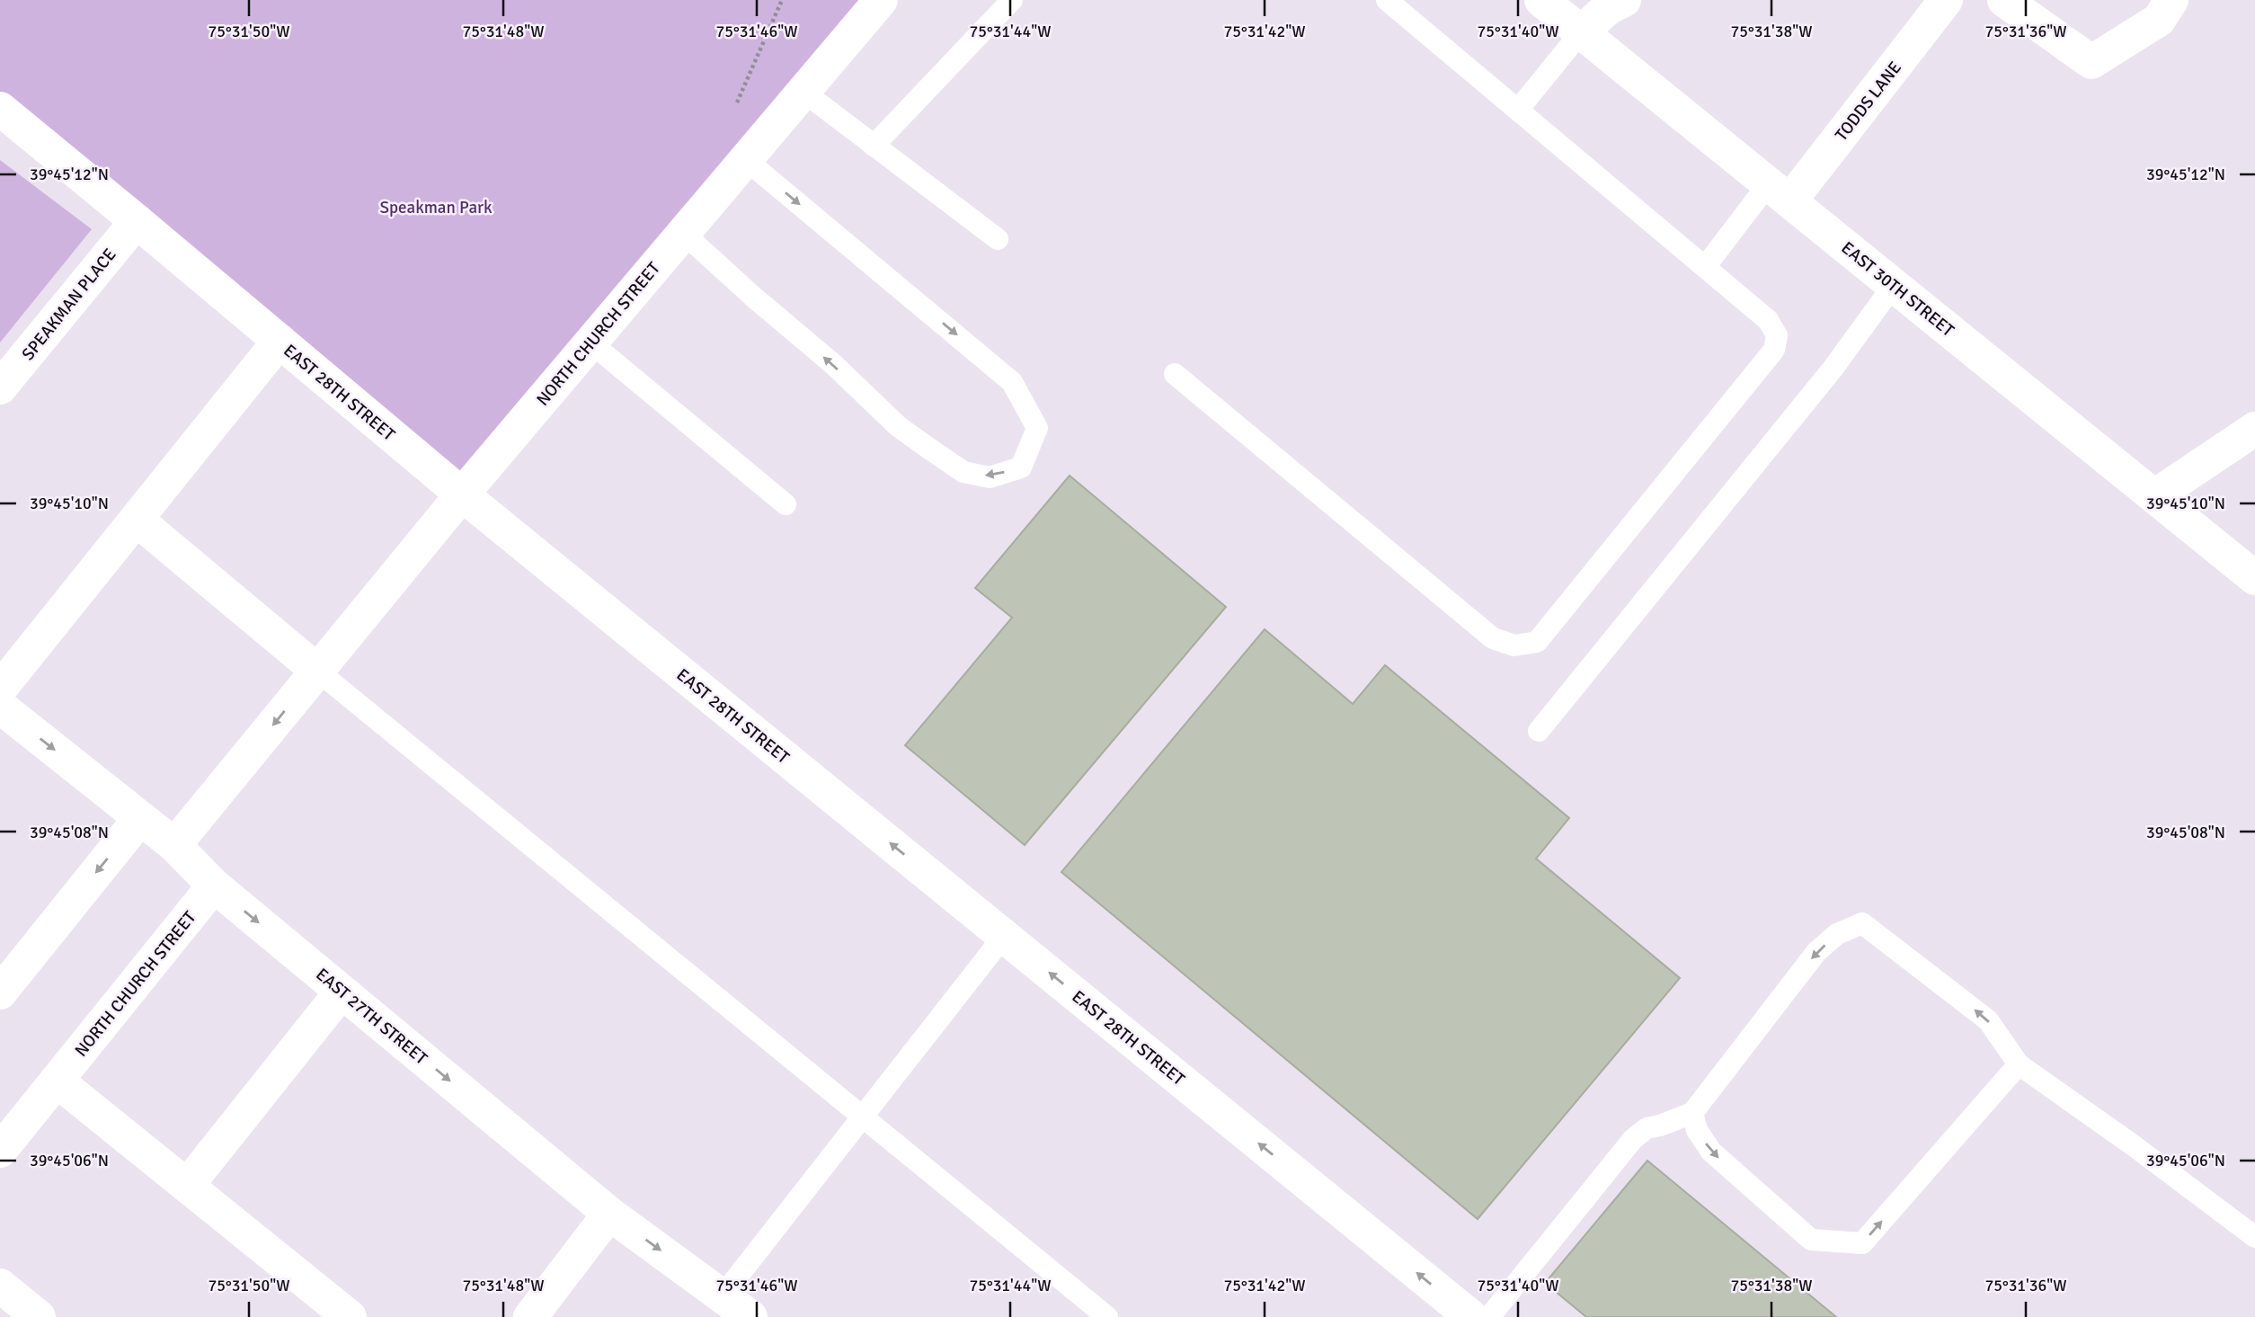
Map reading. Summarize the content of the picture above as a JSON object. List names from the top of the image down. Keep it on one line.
{"streets":{"street":["TODDS LANE","EAST 30TH STREET","SPEAKMAN PLACE","NORTH CHURCH STREET","EAST 28TH STREET","EAST 27TH STREET"]},"crossings":[["TODDS LANE","EAST 30TH STREET"],["SPEAKMAN PLACE","EAST 28TH STREET"],["NORTH CHURCH STREET","EAST 28TH STREET"],["NORTH CHURCH STREET","EAST 27TH STREET"]],"one_way":["EAST 28TH STREET"],"parks":["Speakman Park"],"coordinates":["75°31'50\"W","75°31'48\"W","75°31'46\"W","75°31'44\"W","75°31'42\"W","75°31'40\"W","75°31'38\"W","75°31'36\"W","39°45'12\"N","39°45'10\"N","39°45'08\"N","39°45'06\"N"]}
